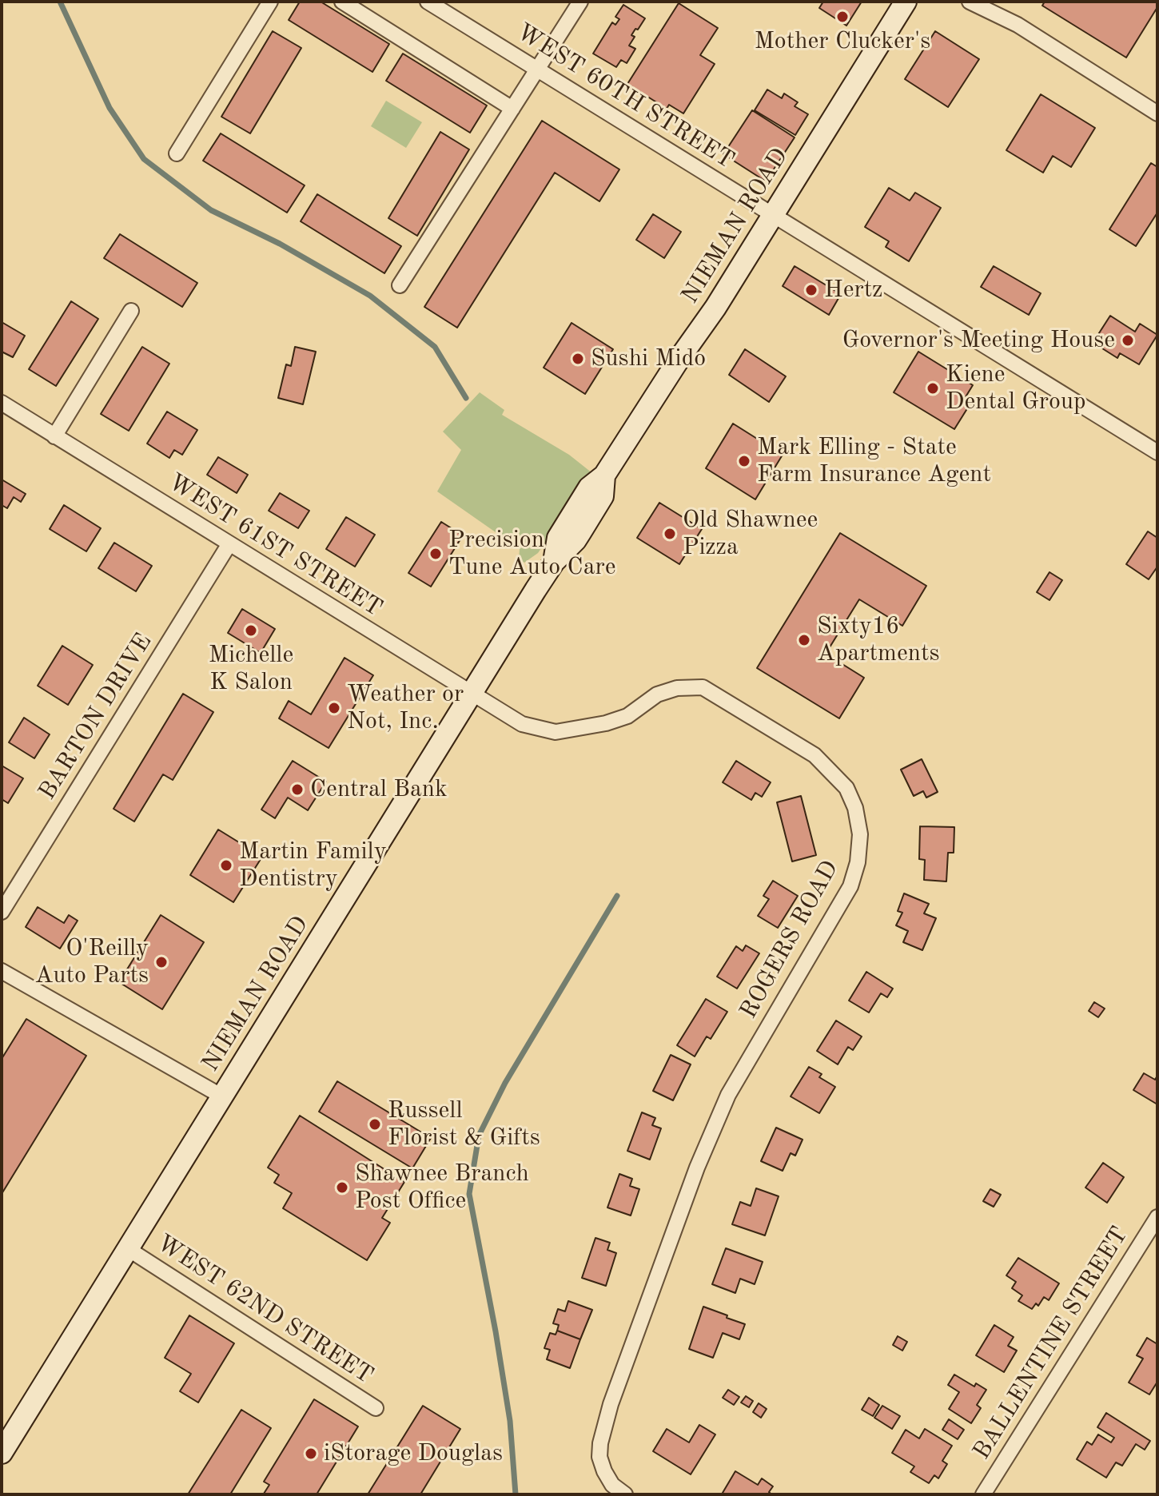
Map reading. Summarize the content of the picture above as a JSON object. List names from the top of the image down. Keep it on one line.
{"streets":{"main road":["NIEMAN ROAD"],"street":["WEST 60TH STREET","WEST 61ST STREET","BARTON DRIVE","ROGERS ROAD","WEST 62ND STREET","BALLENTINE STREET"]},"crossings":[["WEST 60TH STREET","NIEMAN ROAD"],["NIEMAN ROAD","WEST 61ST STREET"],["NIEMAN ROAD","ROGERS ROAD"],["NIEMAN ROAD","WEST 62ND STREET"],["WEST 61ST STREET","BARTON DRIVE"],["WEST 61ST STREET","ROGERS ROAD"]],"places":["Mother Clucker's","Hertz","Governor's Meeting House","Sushi Mido","Kiene Dental Group","Mark Elling - State Farm Insurance Agent","Old Shawnee Pizza","Precision Tune Auto Care","Michelle K Salon","Sixty16 Apartments","Weather or Not, Inc.","Central Bank","Martin Family Dentistry","O'Reilly Auto Parts","Russell Florist & Gifts","Shawnee Branch Post Office","iStorage Douglas"]}
